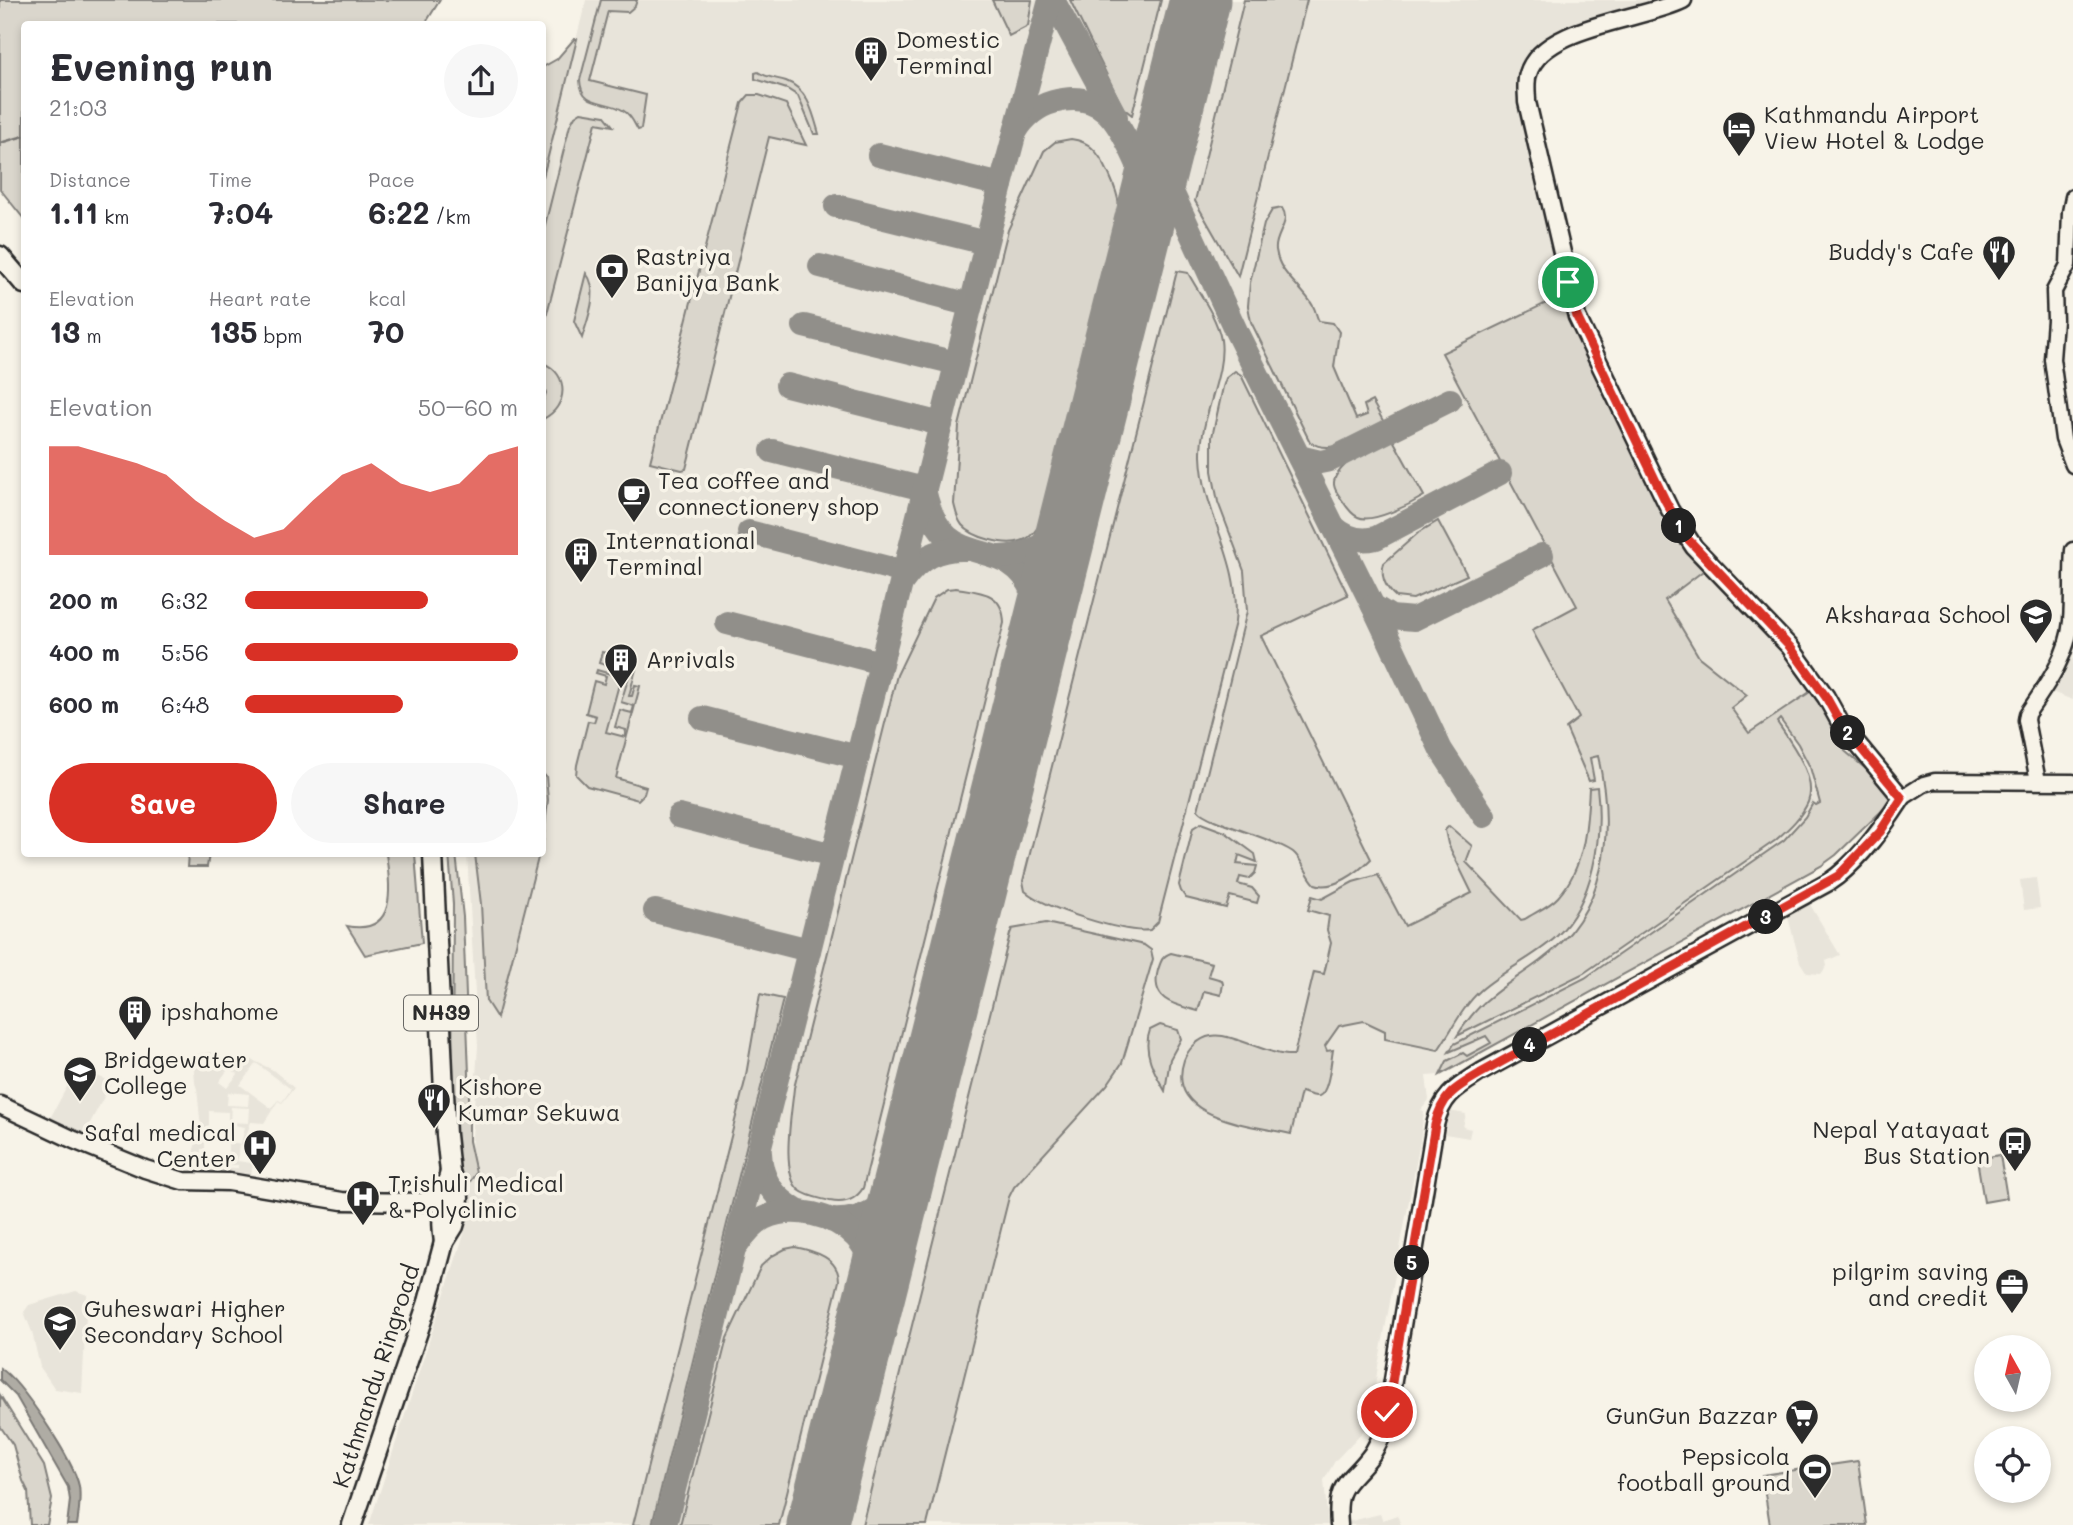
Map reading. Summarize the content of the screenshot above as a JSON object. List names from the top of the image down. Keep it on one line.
{"streets":{"highway":["NH39","Kathmandu Ringroad"]},"places":{"building":["Domestic Terminal","International Terminal","Arrivals","ipshahome"],"hotel":["Kathmandu Airport View Hotel & Lodge"],"restaurant":["Buddy's Cafe","Kishore Kumar Sekuwa"],"bank":["Rastriya Banijya Bank"],"cafe":["Tea coffee and connectionery shop"],"school or university":["Aksharaa School","Bridgewater College","Guheswari Higher Secondary School"],"bus stop":["Nepal Yatayaat Bus Station"],"hospital":["Safal medical Center","Trishuli Medical & Polyclinic"],"office":["pilgrim saving and credit"],"supermarket":["GunGun Bazzar"],"sports":["Pepsicola football ground"]},"north":"top","page":{"heading":["Evening run","21:03"],"stats":[["Distance","1.11 km"],["Time","7:04"],["Pace","6:22 /km"],["Elevation","13 m"],["Heart rate","135 bpm"],["kcal","70"]],"chart":["Elevation","50–60 m"],"pins":["1","2","3","4","5"],"list":[{"name":"200 m","note":"6:32"},{"name":"400 m","note":"5:56"},{"name":"600 m","note":"6:48"}],"buttons":["Save","Share"]}}
